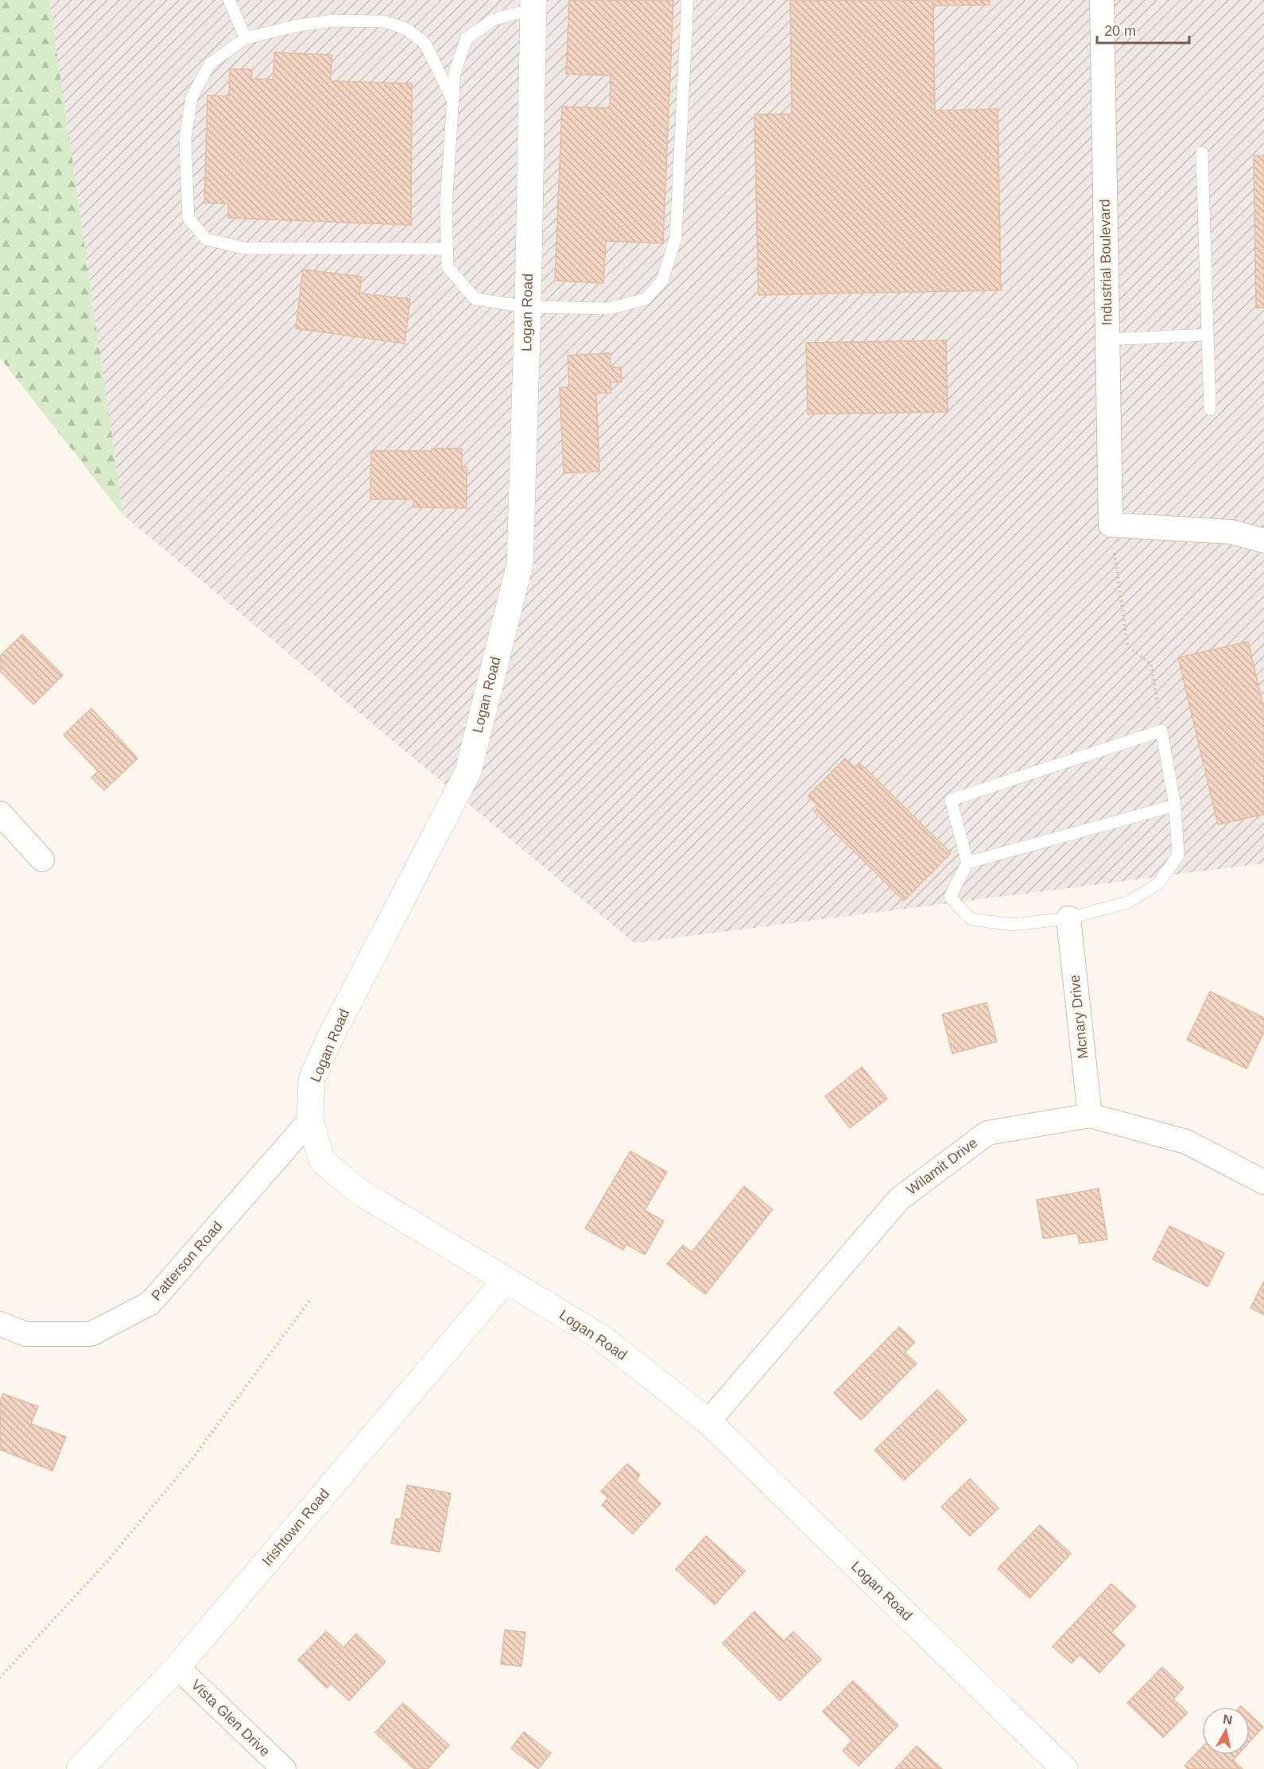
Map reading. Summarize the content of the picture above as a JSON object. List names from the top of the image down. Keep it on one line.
{"streets":{"street":["Industrial Boulevard","Logan Road","Mcnary Drive","Wilamit Drive","Patterson Road","Irishtown Road","Vista Glen Drive"]},"crossings":[["Logan Road","Wilamit Drive"],["Logan Road","Patterson Road"],["Logan Road","Irishtown Road"],["Mcnary Drive","Wilamit Drive"],["Irishtown Road","Vista Glen Drive"]],"scale_bar":"20 m","north":"top"}
